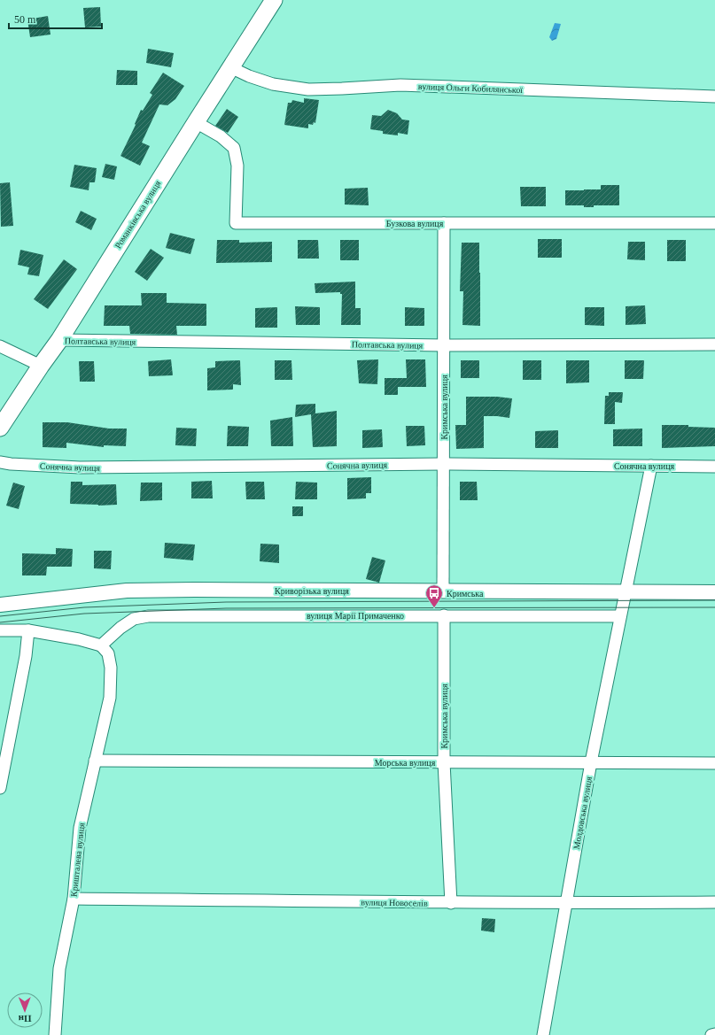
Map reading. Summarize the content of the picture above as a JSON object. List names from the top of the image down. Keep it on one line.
{"streets":{"main road":["Романківська вулиця"],"street":["вулиця Ольги Кобилянської","Бузкова вулиця","Полтавська вулиця","Кримська вулиця","Сонячна вулиця","Криворізька вулиця","вулиця Марії Примаченко","Морська вулиця","Молдовська вулиця","Кришталева вулиця","вулиця Новоселів"]},"crossings":[["вулиця Ольги Кобилянської","Романківська вулиця"],["Романківська вулиця","Бузкова вулиця"],["Романківська вулиця","Полтавська вулиця"],["Бузкова вулиця","Кримська вулиця"],["Полтавська вулиця","Кримська вулиця"],["Кримська вулиця","Сонячна вулиця"],["Кримська вулиця","Криворізька вулиця"],["Кримська вулиця","вулиця Марії Примаченко"],["Кримська вулиця","Морська вулиця"],["Кримська вулиця","вулиця Новоселів"],["Сонячна вулиця","Молдовська вулиця"],["Криворізька вулиця","Молдовська вулиця"],["вулиця Марії Примаченко","Молдовська вулиця"],["вулиця Марії Примаченко","Кришталева вулиця"],["Морська вулиця","Молдовська вулиця"],["Морська вулиця","Кришталева вулиця"],["Молдовська вулиця","вулиця Новоселів"],["Кришталева вулиця","вулиця Новоселів"]],"places":{"bus stop":["Кримська"]},"scale_bar":"50 m","north":"bottom"}
